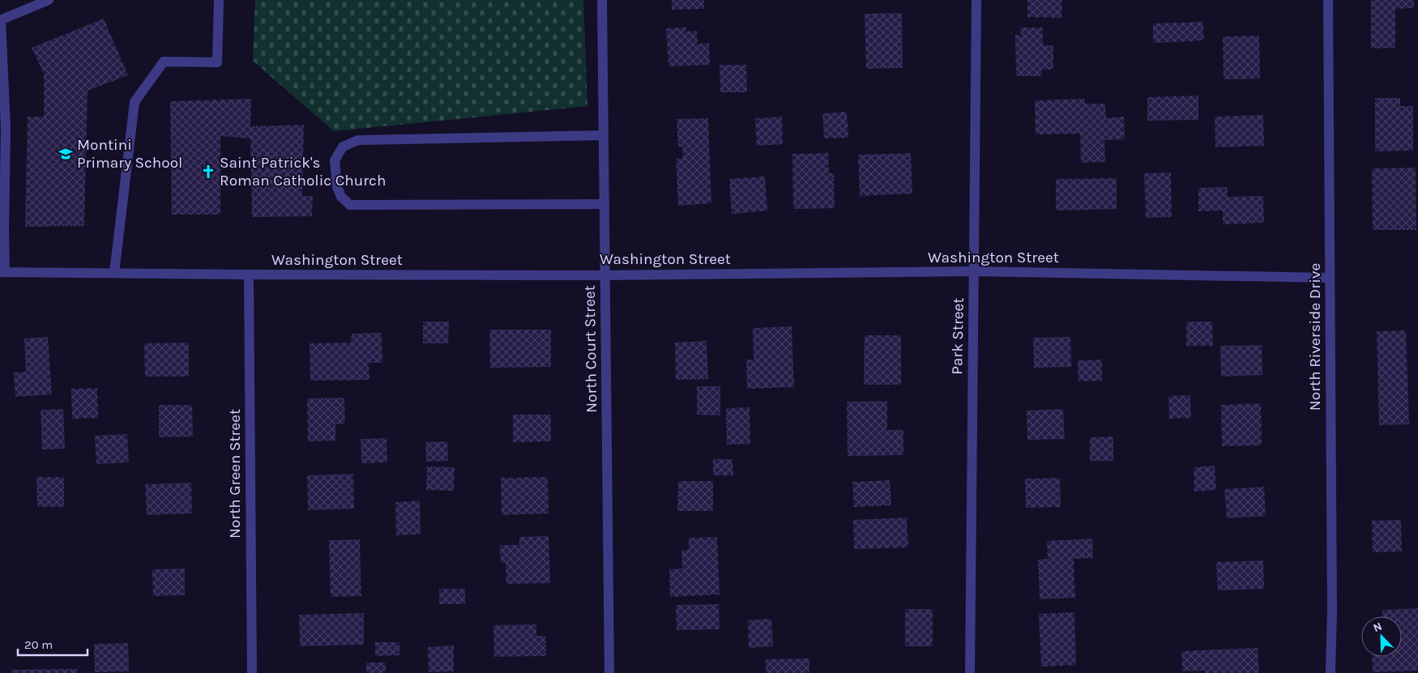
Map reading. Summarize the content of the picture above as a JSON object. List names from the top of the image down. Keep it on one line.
{"streets":{"street":["Washington Street","Park Street","North Riverside Drive","North Court Street","North Green Street"]},"crossings":[["Washington Street","Park Street"],["Washington Street","North Riverside Drive"],["Washington Street","North Court Street"],["Washington Street","North Green Street"]],"places":{"school or university":["Montini Primary School"],"church":["Saint Patrick's Roman Catholic Church"]},"scale_bar":"20 m","north":"top left"}
